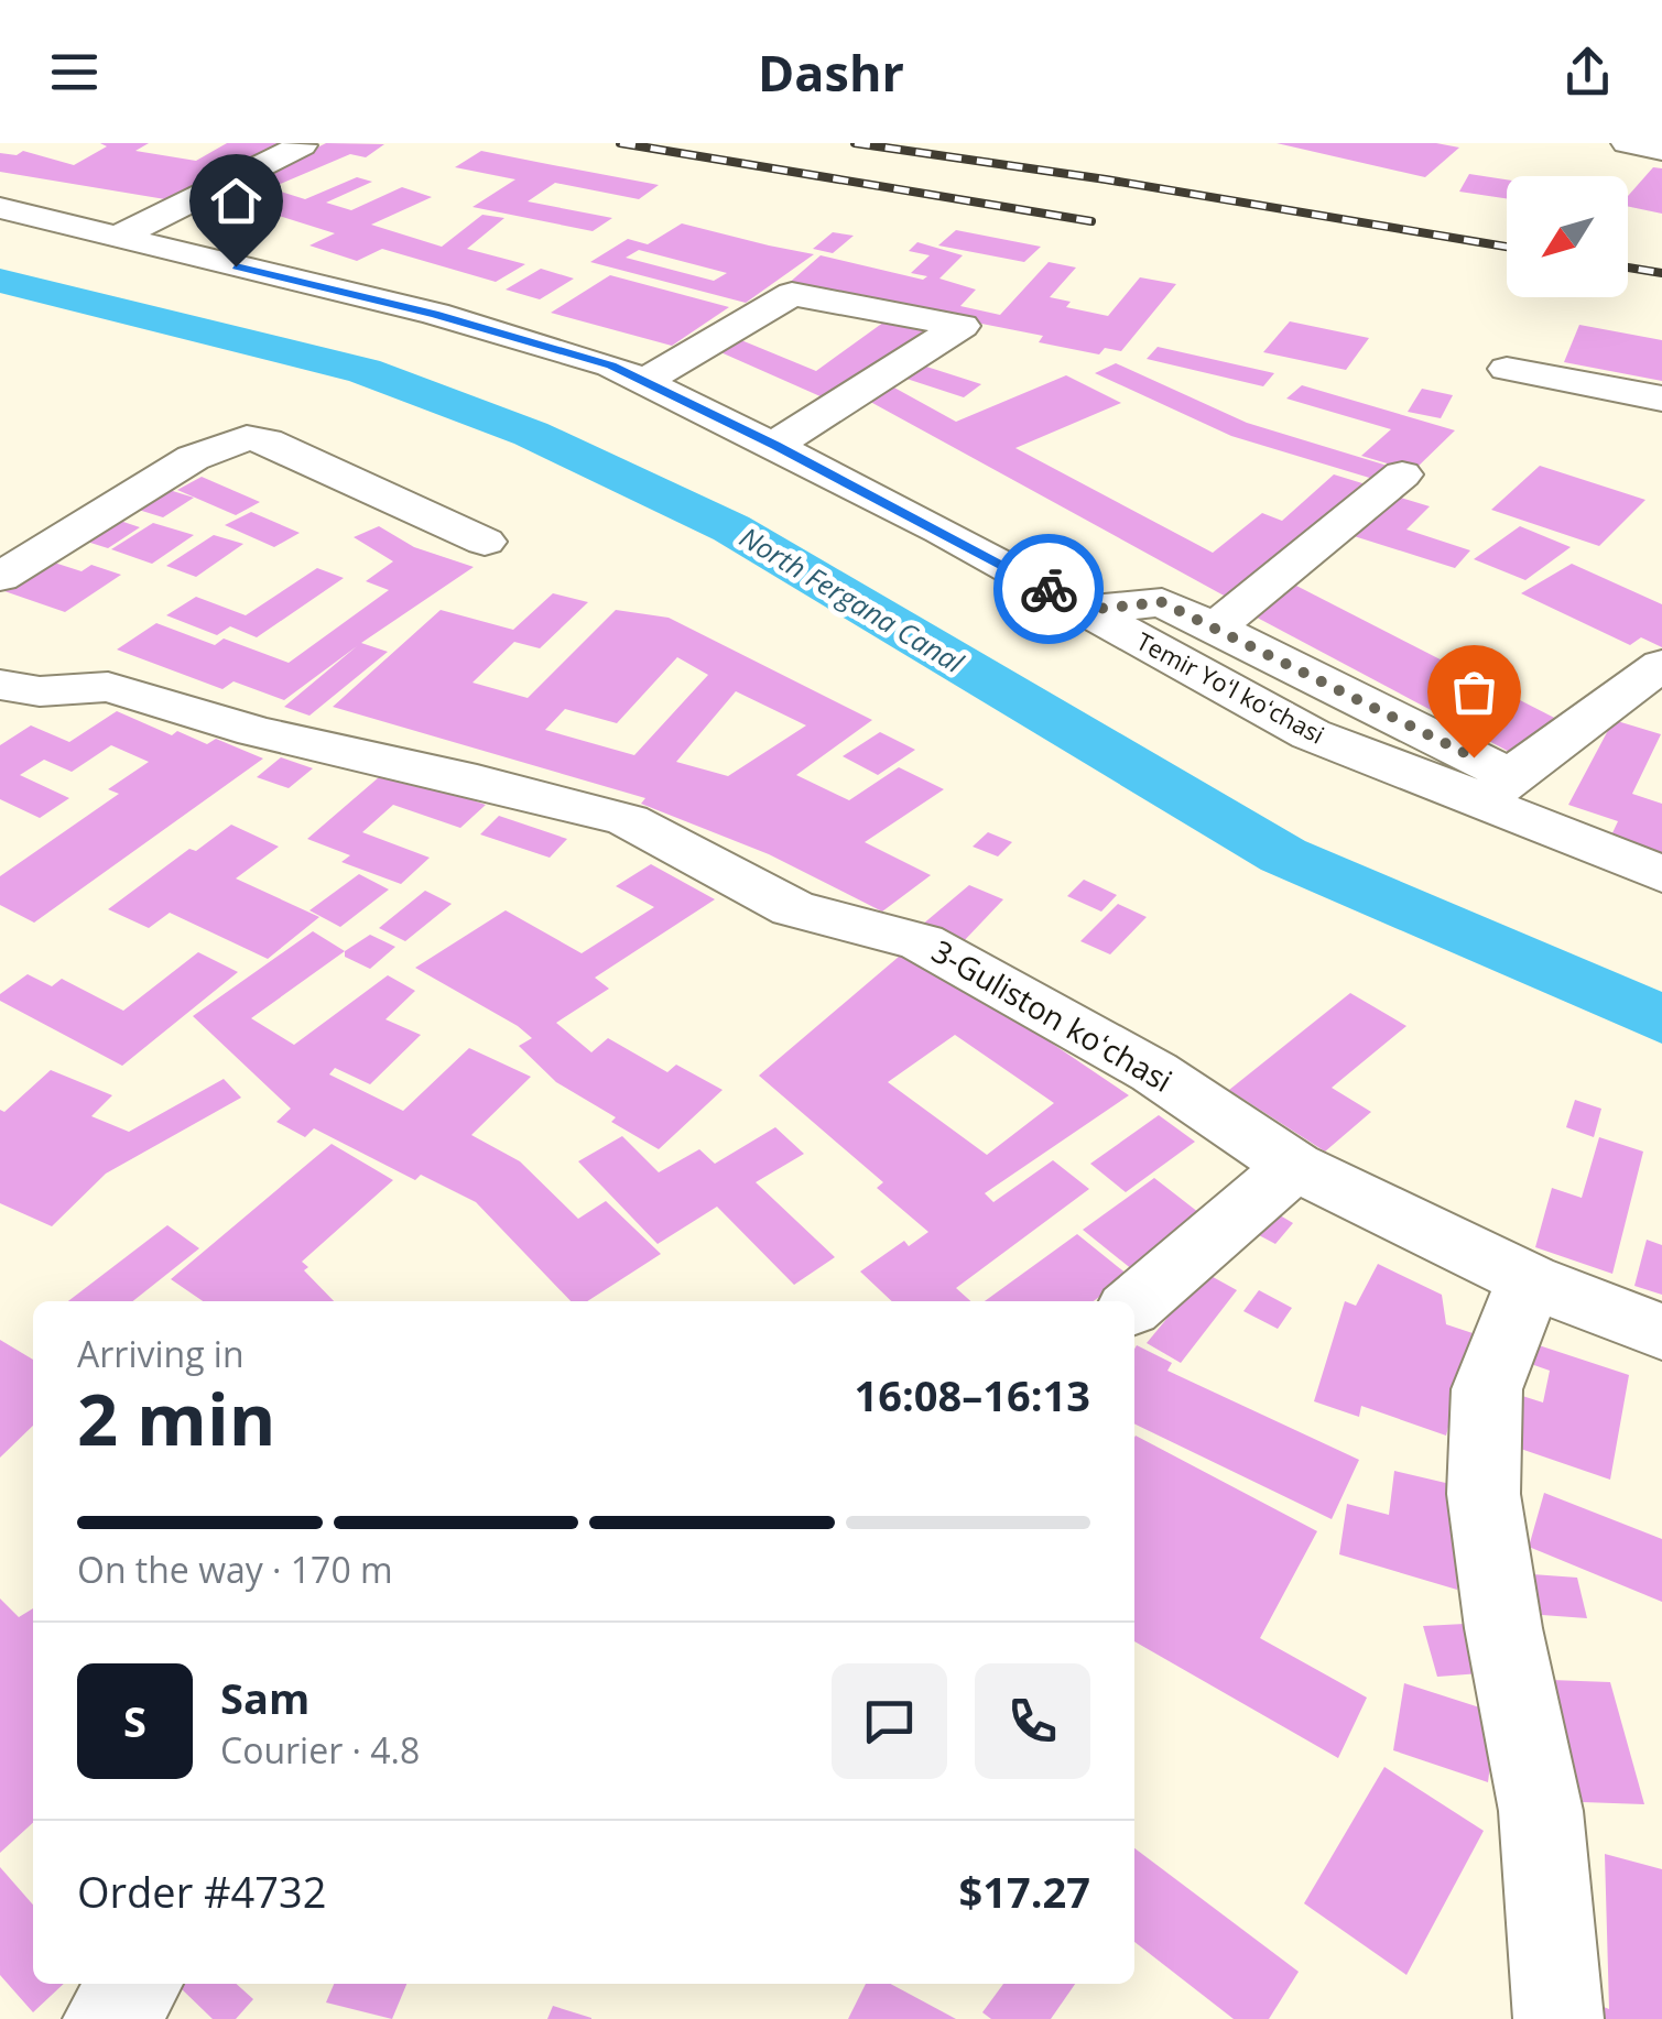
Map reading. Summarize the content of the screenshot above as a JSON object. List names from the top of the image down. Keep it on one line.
{"streets":{"street":["Temir Yoʻl koʻchasi","3-Guliston koʻchasi"]},"water":["North Fergana Canal"],"north":"bottom left","page":{"header":"Dashr","heading":["2 min","Arriving in","16:08–16:13"],"panel":["Sam","Courier · 4.8","Order #4732","$17.27"],"bar":"On the way · 170 m","round":"S"}}
